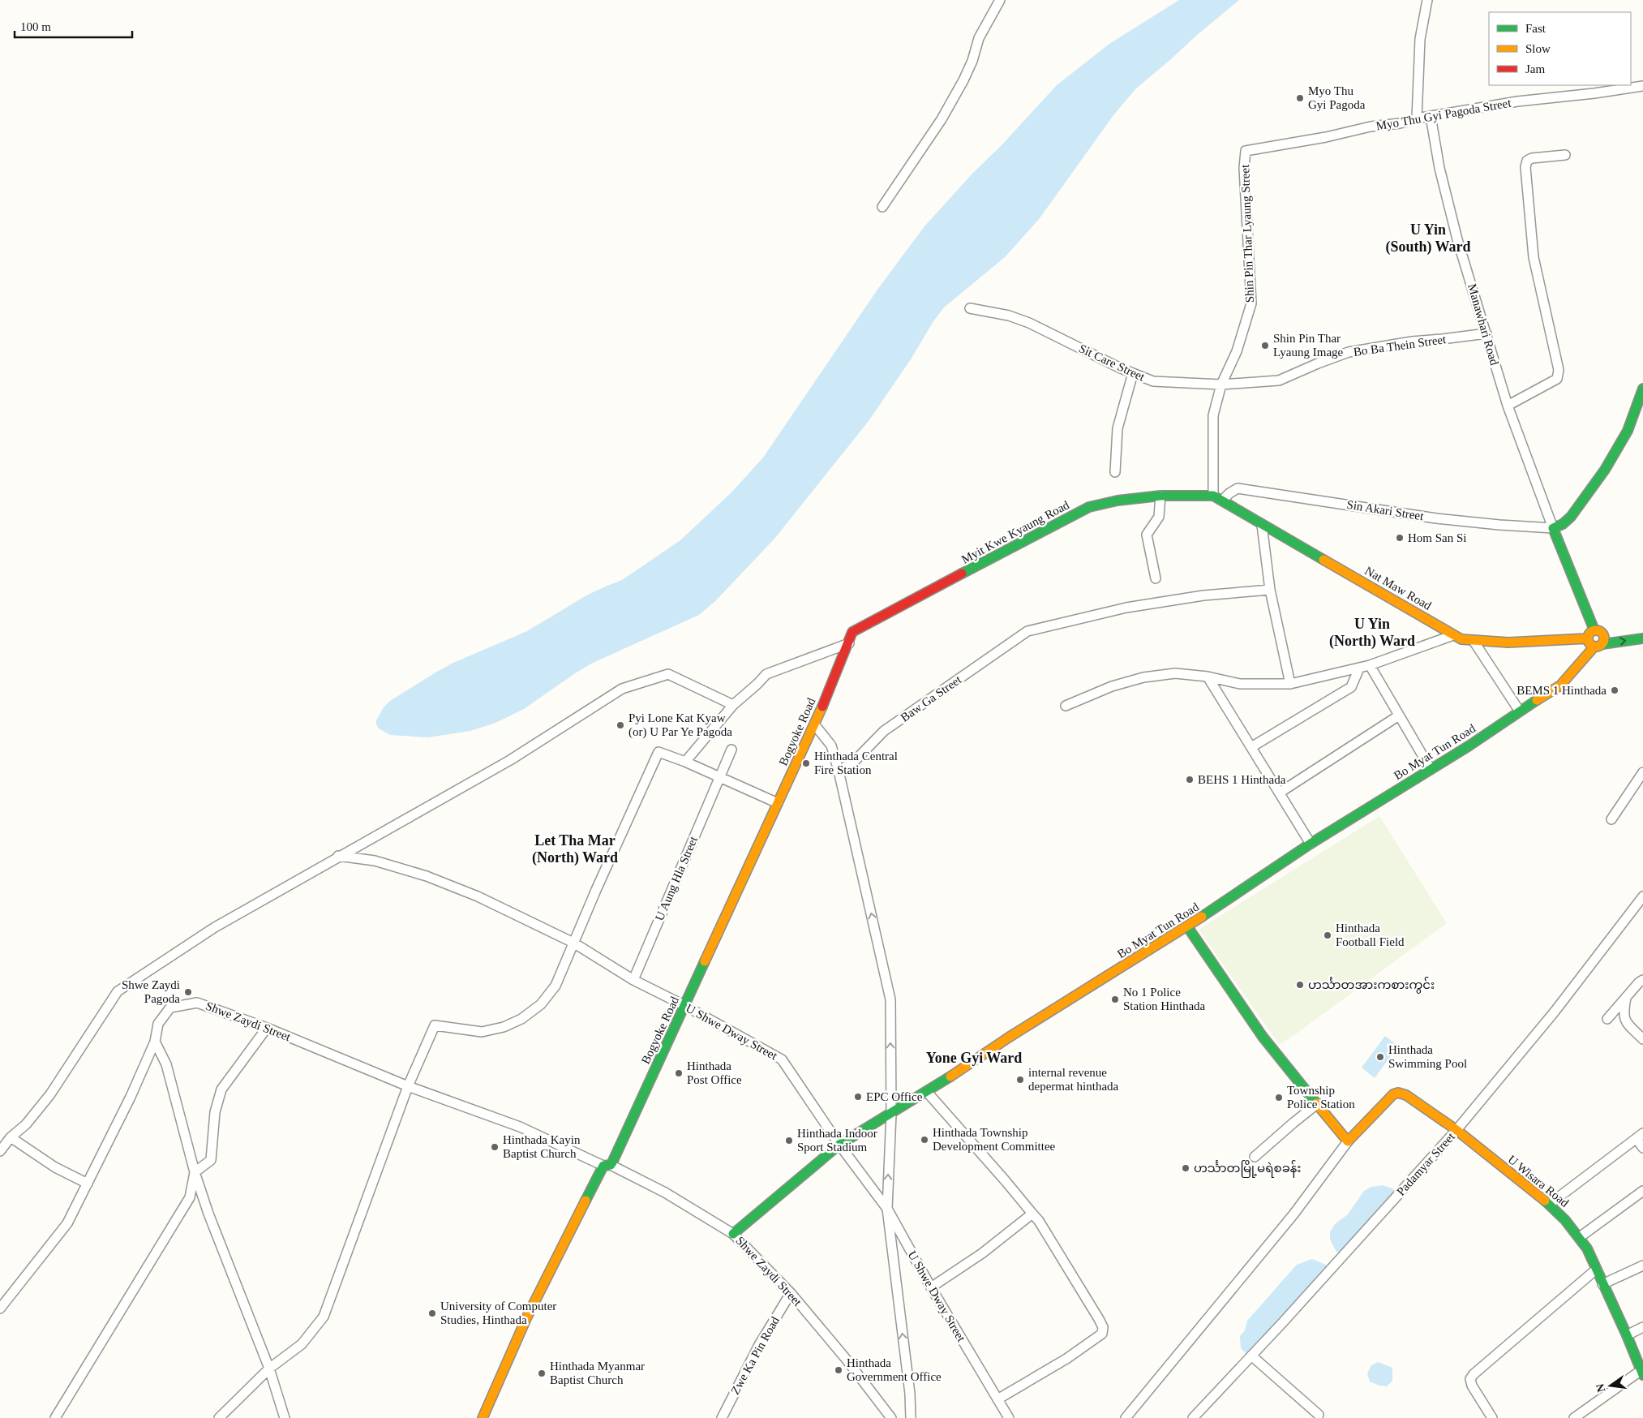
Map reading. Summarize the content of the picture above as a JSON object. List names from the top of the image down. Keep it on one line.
{"streets":{"main road":["Myit Kwe Kyaung Road","Nat Maw Road","Bogyoke Road","Bo Myat Tun Road","U Wisara Road"],"street":["Myo Thu Gyi Pagoda Street","Shin Pin Thar Lyaung Street","Manawhari Road","Bo Ba Thein Street","Sit Care Street","Sin Akari Street","Baw Ga Street","U Aung Hla Street","Shwe Zaydi Street","U Shwe Dway Street","Padamyar Street","Zwe Ka Pin Road"]},"crossings":[["Myo Thu Gyi Pagoda Street","Shin Pin Thar Lyaung Street"],["Myo Thu Gyi Pagoda Street","Manawhari Road"],["Shin Pin Thar Lyaung Street","Bo Ba Thein Street"],["Shin Pin Thar Lyaung Street","Sit Care Street"],["Manawhari Road","Bo Ba Thein Street"],["Manawhari Road","Sin Akari Street"],["Bo Ba Thein Street","Sit Care Street"],["Sin Akari Street","Nat Maw Road"],["Myit Kwe Kyaung Road","Nat Maw Road"],["Myit Kwe Kyaung Road","Bogyoke Road"],["Bogyoke Road","Shwe Zaydi Street"],["Bogyoke Road","U Shwe Dway Street"],["Bo Myat Tun Road","Shwe Zaydi Street"],["Bo Myat Tun Road","U Shwe Dway Street"],["U Aung Hla Street","U Shwe Dway Street"],["Shwe Zaydi Street","Zwe Ka Pin Road"],["Padamyar Street","U Wisara Road"]],"districts":["U Yin (South) Ward","U Yin (North) Ward","Let Tha Mar (North) Ward","Yone Gyi Ward"],"places":["Myo Thu Gyi Pagoda","Shin Pin Thar Lyaung Image","Hom San Si","BEMS 1 Hinthada","Pyi Lone Kat Kyaw (or) U Par Ye Pagoda","Hinthada Central Fire Station","BEHS 1 Hinthada","Hinthada Football Field","ဟင်္သာတအားကစားကွင်း","Shwe Zaydi Pagoda","No 1 Police Station Hinthada","Hinthada Swimming Pool","Hinthada Post Office","internal revenue depermat hinthada","EPC Office","Township Police Station","Hinthada Township Development Committee","Hinthada Indoor Sport Stadium","Hinthada Kayin Baptist Church","ဟင်္သာတမြို့မရဲစခန်း","University of Computer Studies, Hinthada","Hinthada Government Office","Hinthada Myanmar Baptist Church"],"legend":["Fast","Slow","Jam"],"scale_bar":"100 m","north":"left"}
